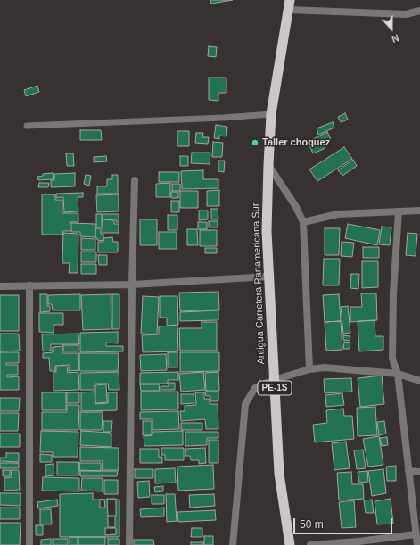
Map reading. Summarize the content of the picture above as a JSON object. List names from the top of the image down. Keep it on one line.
{"streets":{"highway":["Antigua Carretera Panamericana Sur","PE-1S"]},"places":["Taller choquez"],"scale_bar":"50 m","north":"bottom"}
